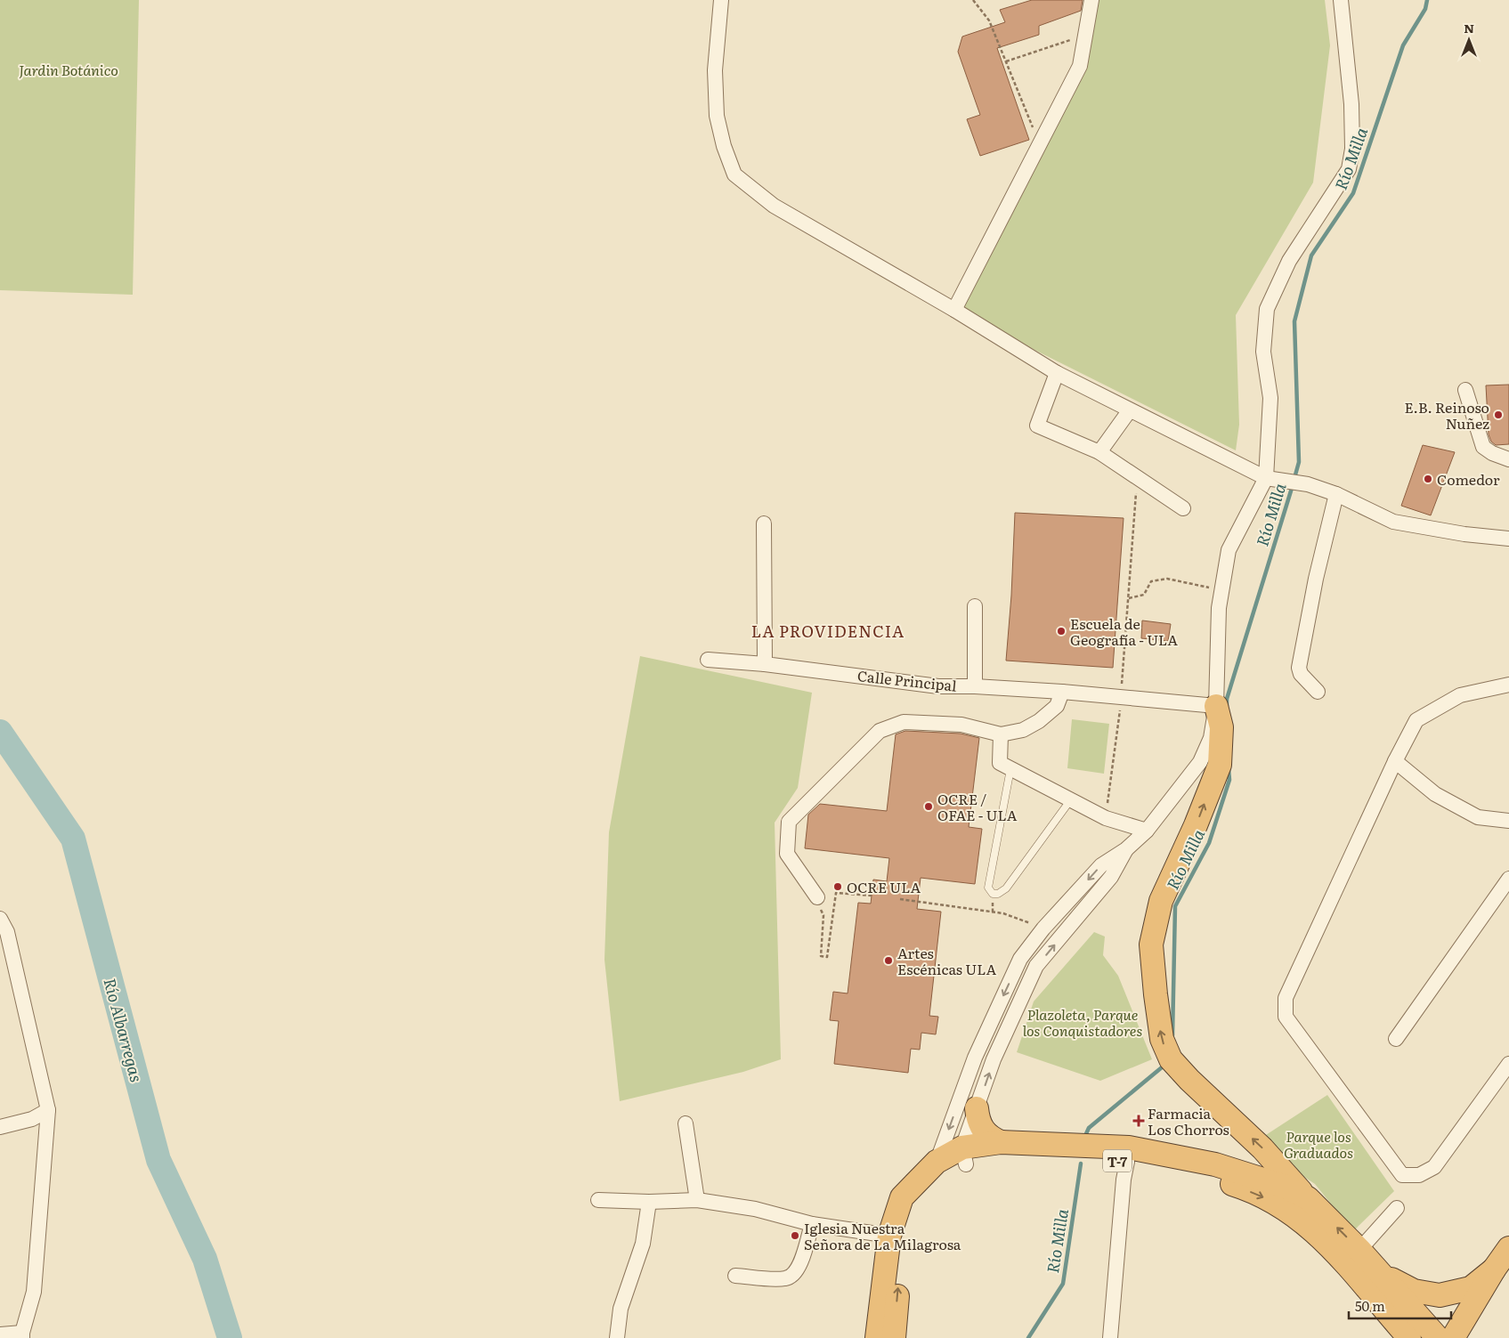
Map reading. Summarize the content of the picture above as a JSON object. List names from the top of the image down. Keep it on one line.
{"streets":{"highway":["T-7"],"street":["Calle Principal"]},"districts":["LA PROVIDENCIA"],"water":["Río Milla","Río Albarregas"],"parks":["Jardin Botánico","Plazoleta, Parque los Conquistadores","Parque los Graduados"],"places":{"other":["E.B. Reinoso Nuñez","Comedor","Escuela de Geografía - ULA","OCRE / OFAE - ULA","OCRE ULA","Artes Escénicas ULA","Iglesia Nuestra Señora de La Milagrosa"],"health":["Farmacia Los Chorros"]},"scale_bar":"50 m","north":"top"}
